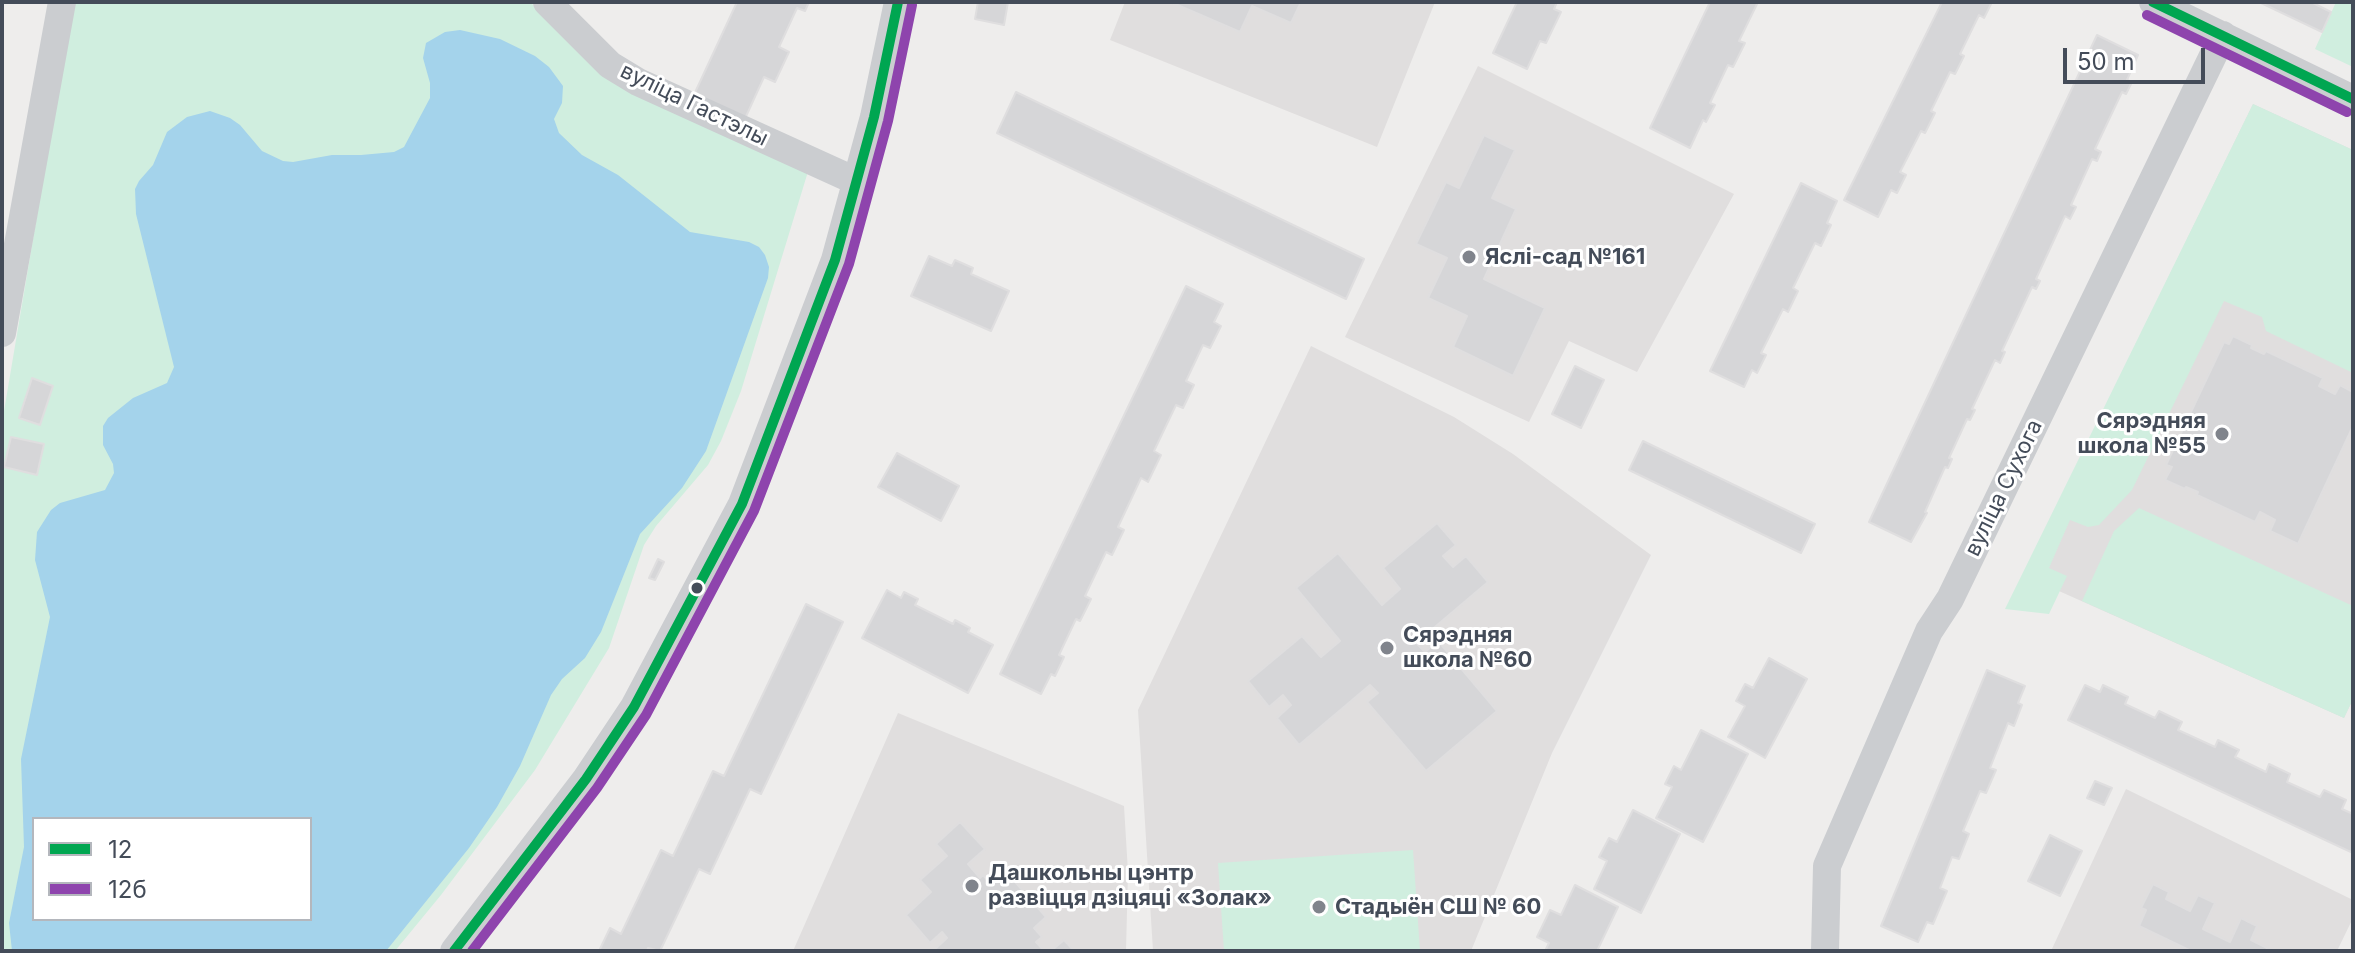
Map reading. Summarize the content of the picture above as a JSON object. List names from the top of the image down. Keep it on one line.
{"streets":{"street":["вуліца Гастэлы","вуліца Сухога"]},"places":["Яслі-сад №161","Сярэдняя школа №55","Сярэдняя школа №60","Дашкольны цэнтр развіцця дзіцяці «Золак»","Стадыён СШ № 60"],"lines":["transit line 12","transit line 12б"],"legend":["12","12б"],"scale_bar":"50 m"}
